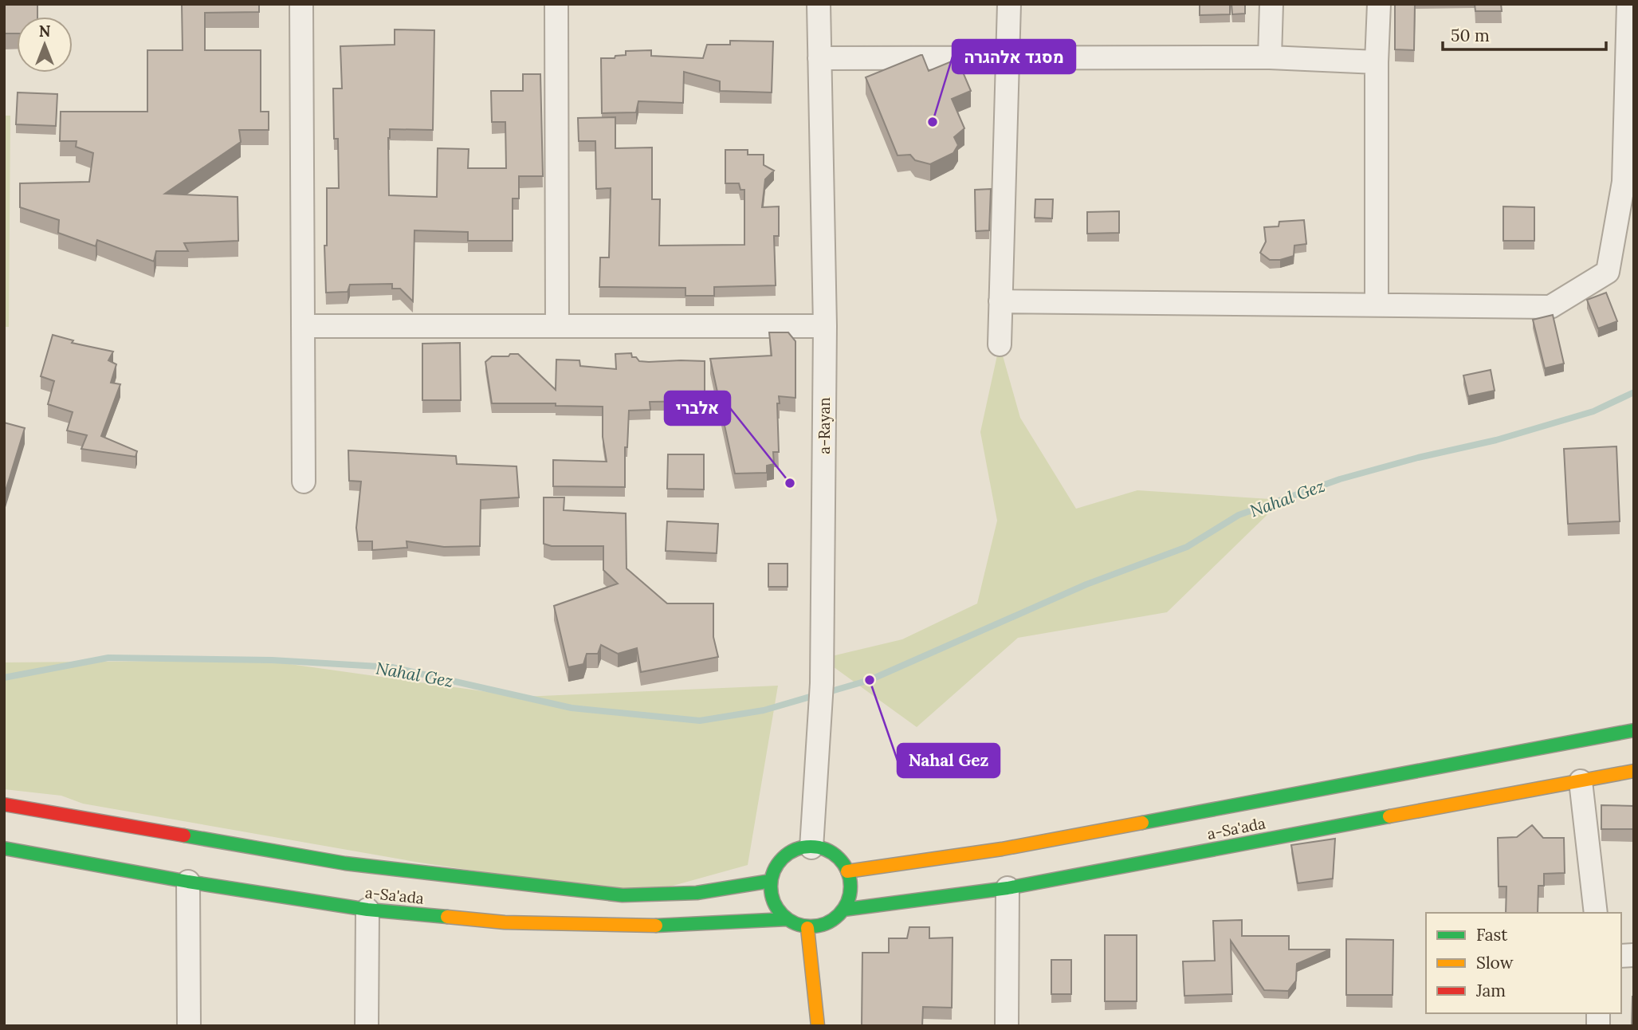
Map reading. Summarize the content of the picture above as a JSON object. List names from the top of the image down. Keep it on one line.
{"streets":{"street":["a-Rayan","a-Sa'ada"]},"crossings":[["a-Rayan","a-Sa'ada"]],"water":["Nahal Gez"],"places":["מסגד אלהגרה","אלברי","Nahal Gez"],"legend":["Fast","Slow","Jam"],"scale_bar":"50 m","north":"top"}
